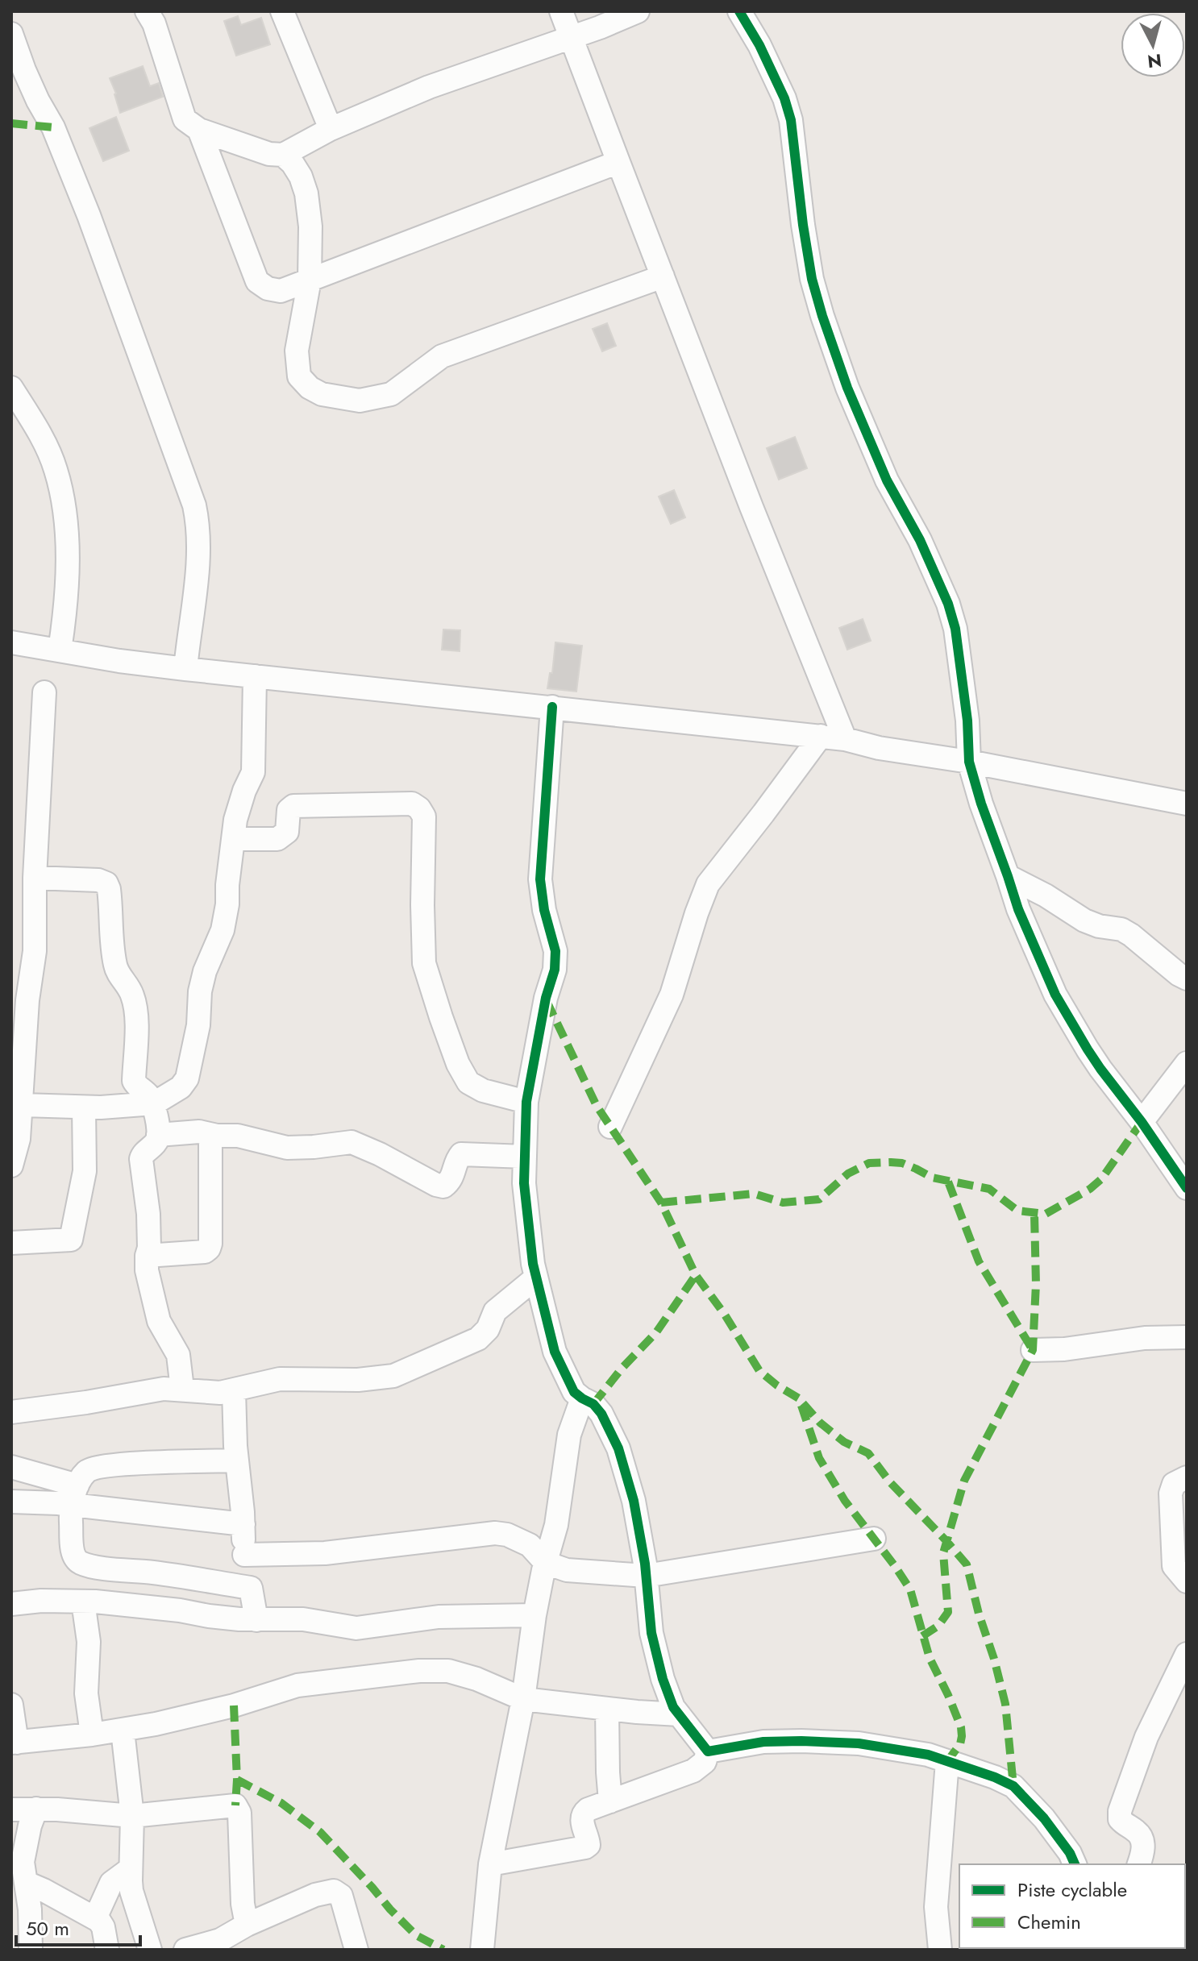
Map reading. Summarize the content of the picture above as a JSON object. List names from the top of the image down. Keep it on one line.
{"legend":["Piste cyclable","Chemin"],"scale_bar":"50 m","north":"bottom"}
